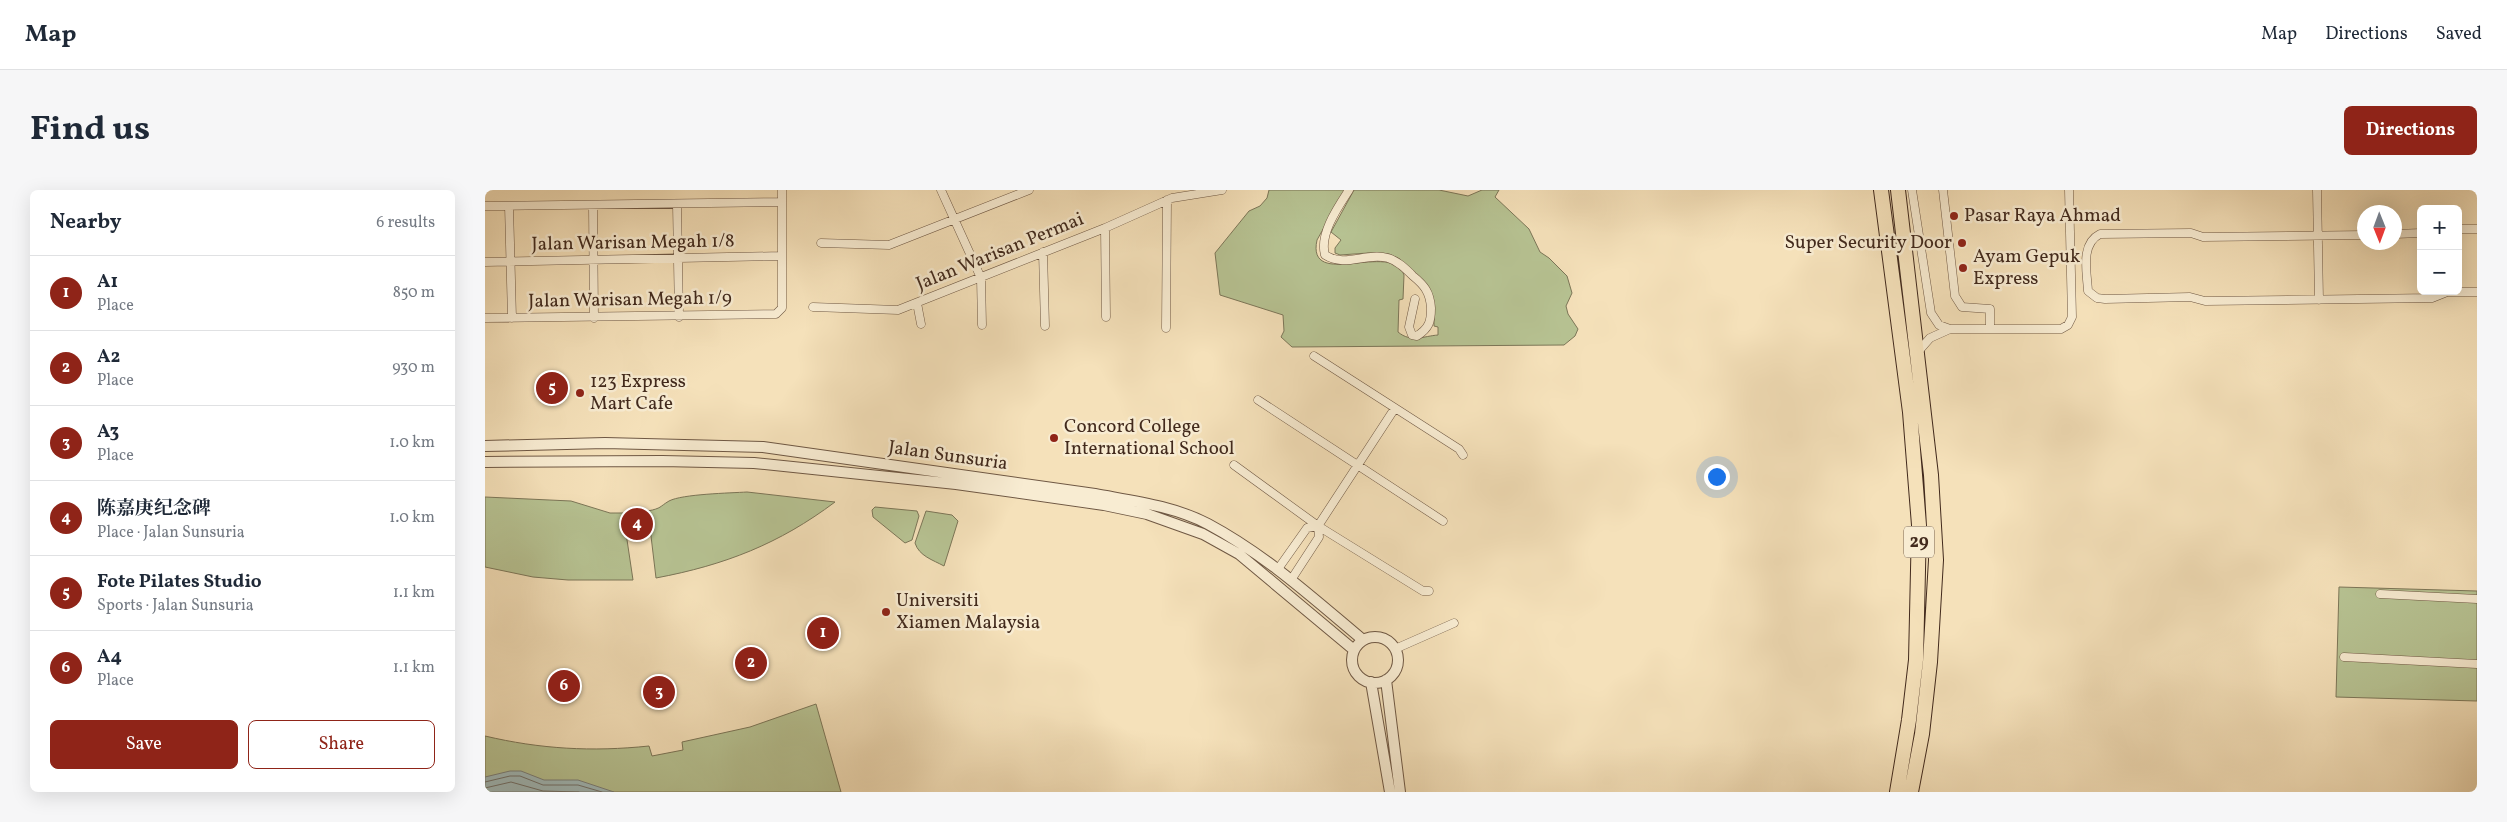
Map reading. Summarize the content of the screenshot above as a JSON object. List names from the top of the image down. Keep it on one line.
{"streets":{"highway":["29"],"street":["Jalan Warisan Megah 1/8","Jalan Warisan Permai","Jalan Warisan Megah 1/9","Jalan Sunsuria"]},"crossings":[["Jalan Warisan Megah 1/8","Jalan Warisan Megah 1/9"]],"places":["Pasar Raya Ahmad","Super Security Door","Ayam Gepuk Express","123 Express Mart Cafe","Concord College International School","Universiti Xiamen Malaysia"],"north":"bottom","page":{"header":"Map","nav":["Map","Directions","Saved"],"title":"Find us","buttons":["Directions",["Save","Share"]],"heading":["Nearby","6 results"],"map_buttons":["+","−"],"list":[{"mark":"1","name":"A1","note":"Place","value":"850 m"},{"mark":"2","name":"A2","note":"Place","value":"930 m"},{"mark":"3","name":"A3","note":"Place","value":"1.0 km"},{"mark":"4","name":"陈嘉庚纪念碑","note":"Place · Jalan Sunsuria","value":"1.0 km"},{"mark":"5","name":"Fote Pilates Studio","note":"Sports · Jalan Sunsuria","value":"1.1 km"},{"mark":"6","name":"A4","note":"Place","value":"1.1 km"}],"pins":["5","4","1","2","6","3"]}}
